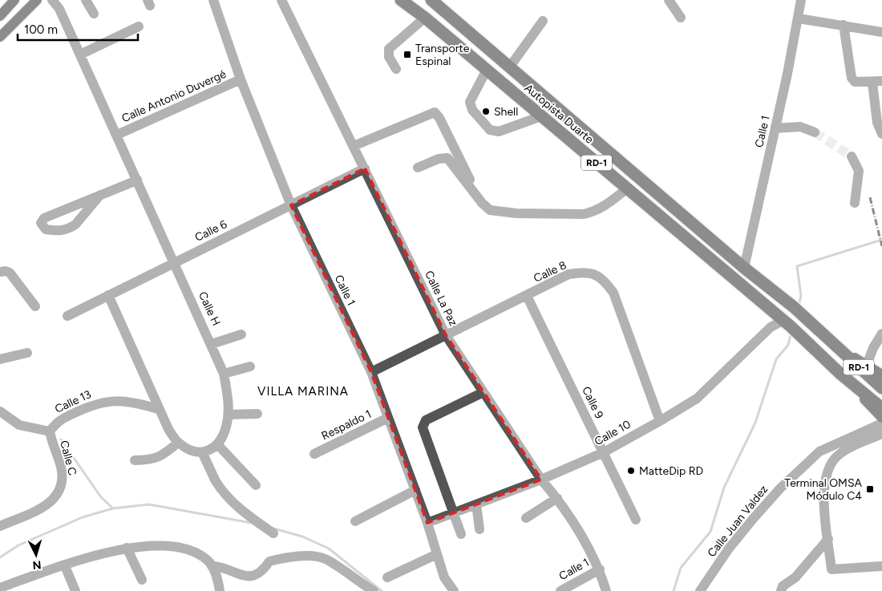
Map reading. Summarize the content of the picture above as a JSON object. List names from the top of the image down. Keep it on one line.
{"streets":{"highway":["Autopista Duarte","RD-1"],"street":["Calle Antonio Duvergé","Calle 1","Calle 6","Calle 8","Calle La Paz","Calle H","Calle 13","Calle 9","Respaldo 1","Calle 10","Calle C","Calle Juan Valdez"]},"crossings":[["Calle Antonio Duvergé","Calle 1"],["Calle Antonio Duvergé","Calle H"],["Autopista Duarte","Calle 1"],["Autopista Duarte","RD-1"],["Autopista Duarte","Calle 10"],["Calle 1","Calle 6"],["Calle 1","Calle 8"],["Calle 1","Calle La Paz"],["Calle 1","Respaldo 1"],["Calle 1","Calle 10"],["RD-1","Calle 10"],["Calle 6","Calle La Paz"],["Calle 6","Calle H"],["Calle 8","Calle La Paz"],["Calle 8","Calle 9"],["Calle 8","Calle 10"],["Calle La Paz","Calle 10"],["Calle 13","Calle C"],["Calle 9","Calle 10"]],"districts":["VILLA MARINA"],"places":{"transit":["Transporte Espinal","Terminal OMSA Módulo C4"],"other":["Shell","MatteDip RD"]},"scale_bar":"100 m","north":"bottom"}
